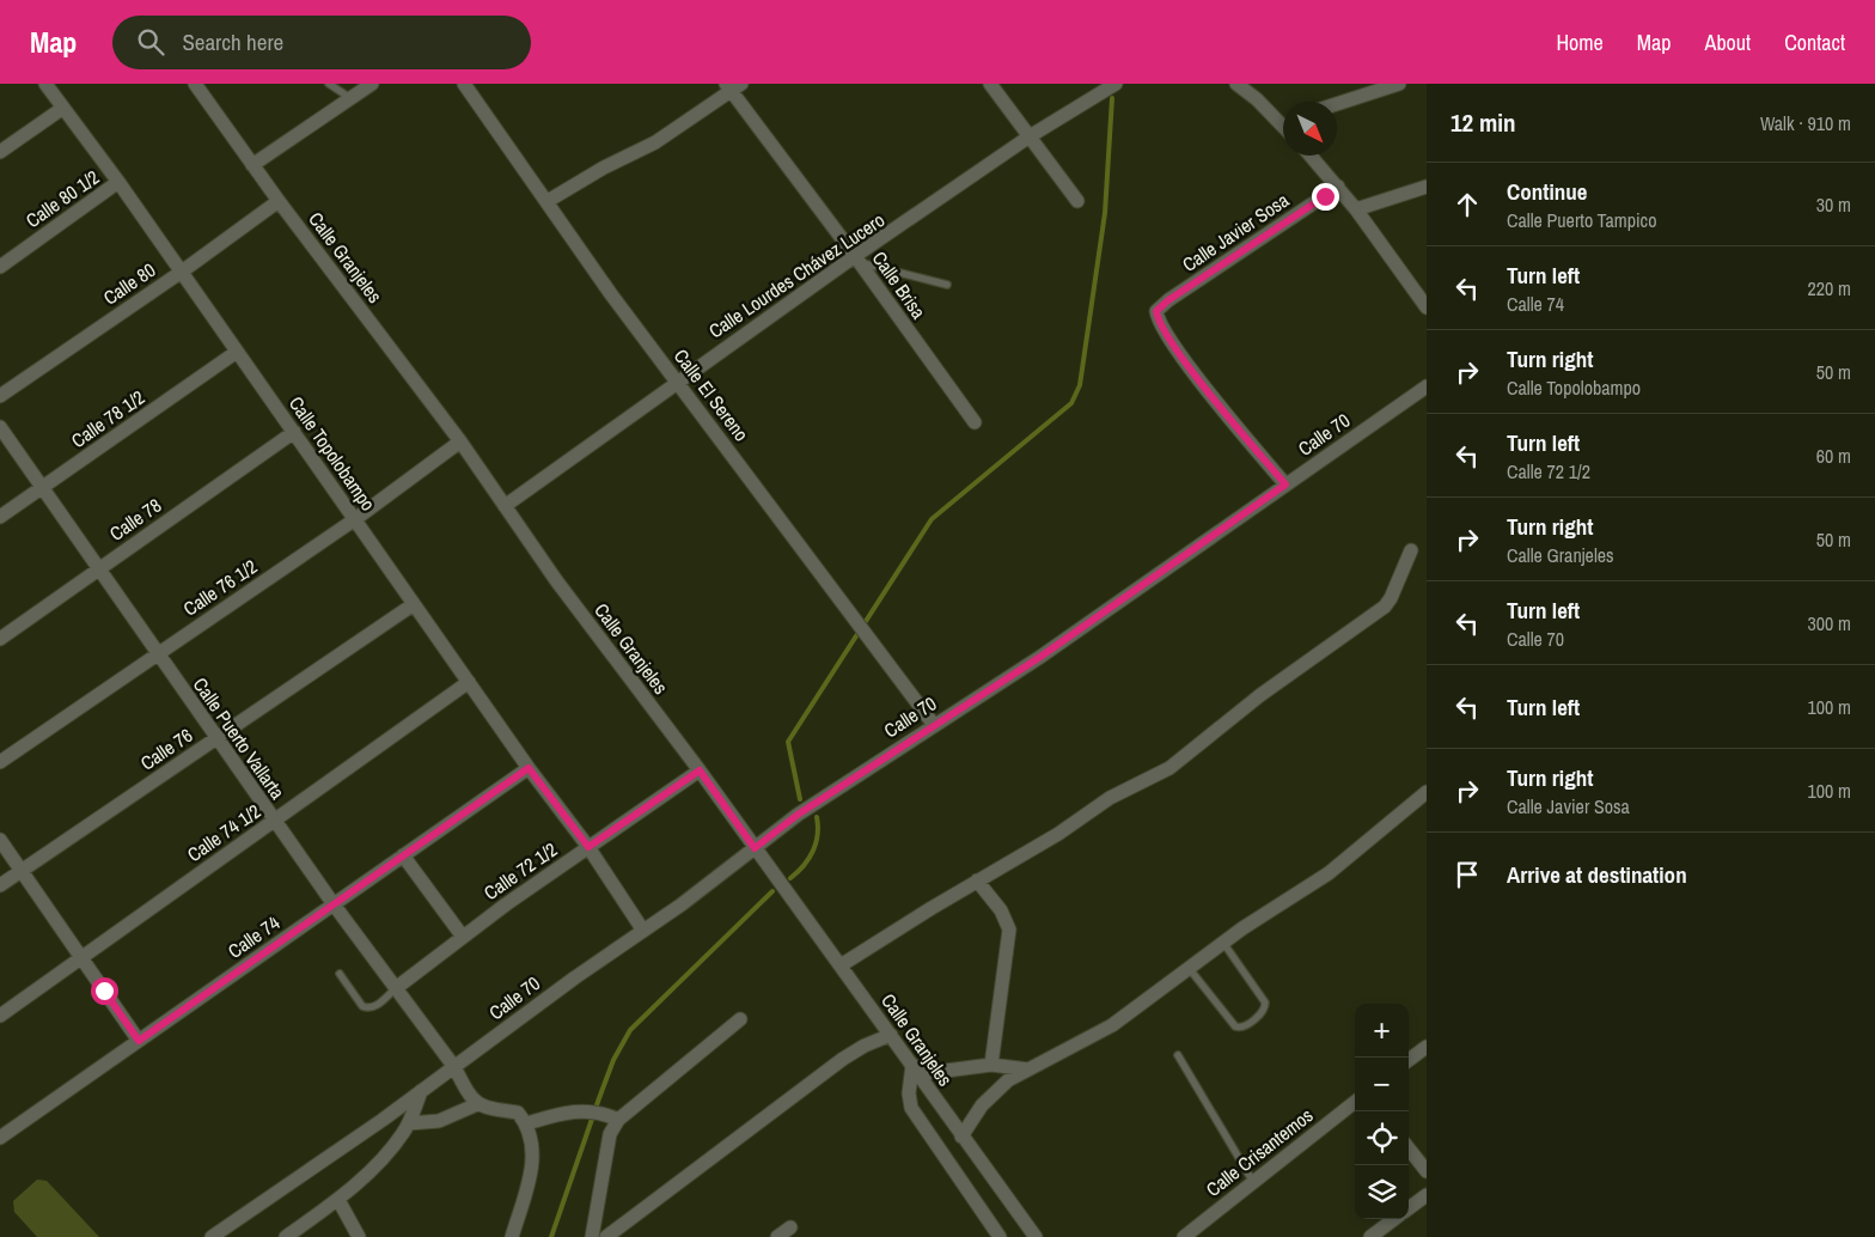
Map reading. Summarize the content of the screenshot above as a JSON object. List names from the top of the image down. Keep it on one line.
{"streets":{"street":["Calle 80 1/2","Calle Javier Sosa","Calle Granjeles","Calle Lourdes Chávez Lucero","Calle 80","Calle Brisa","Calle El Sereno","Calle 78 1/2","Calle 70","Calle Topolobampo","Calle 78","Calle 76 1/2","Calle Puerto Vallarta","Calle 76","Calle 74 1/2","Calle 72 1/2","Calle 74","Calle Crisantemos"]},"crossings":[["Calle 80 1/2","Calle Topolobampo"],["Calle Javier Sosa","Calle 70"],["Calle Granjeles","Calle Lourdes Chávez Lucero"],["Calle Granjeles","Calle 80"],["Calle Granjeles","Calle 70"],["Calle Granjeles","Calle 76 1/2"],["Calle Granjeles","Calle 72 1/2"],["Calle Lourdes Chávez Lucero","Calle Brisa"],["Calle Lourdes Chávez Lucero","Calle El Sereno"],["Calle 80","Calle Topolobampo"],["Calle El Sereno","Calle 70"],["Calle 78 1/2","Calle Topolobampo"],["Calle 78 1/2","Calle Puerto Vallarta"],["Calle 70","Calle Topolobampo"],["Calle 70","Calle Puerto Vallarta"],["Calle Topolobampo","Calle 78"],["Calle Topolobampo","Calle 76 1/2"],["Calle Topolobampo","Calle 76"],["Calle Topolobampo","Calle 74 1/2"],["Calle Topolobampo","Calle 72 1/2"],["Calle Topolobampo","Calle 74"],["Calle 78","Calle Puerto Vallarta"],["Calle 76 1/2","Calle Puerto Vallarta"],["Calle Puerto Vallarta","Calle 76"],["Calle Puerto Vallarta","Calle 74 1/2"],["Calle Puerto Vallarta","Calle 72 1/2"],["Calle Puerto Vallarta","Calle 74"]],"north":"bottom right","page":{"header":"Map","search":"Search here","nav":["Home","Map","About","Contact"],"heading":["12 min","Walk · 910 m"],"list":[["Continue","Calle Puerto Tampico","30 m"],["Turn left","Calle 74","220 m"],["Turn right","Calle Topolobampo","50 m"],["Turn left","Calle 72 1/2","60 m"],["Turn right","Calle Granjeles","50 m"],["Turn left","Calle 70","300 m"],["Turn left","100 m"],["Turn right","Calle Javier Sosa","100 m"],"Arrive at destination"],"map_buttons":["+","−"]}}
